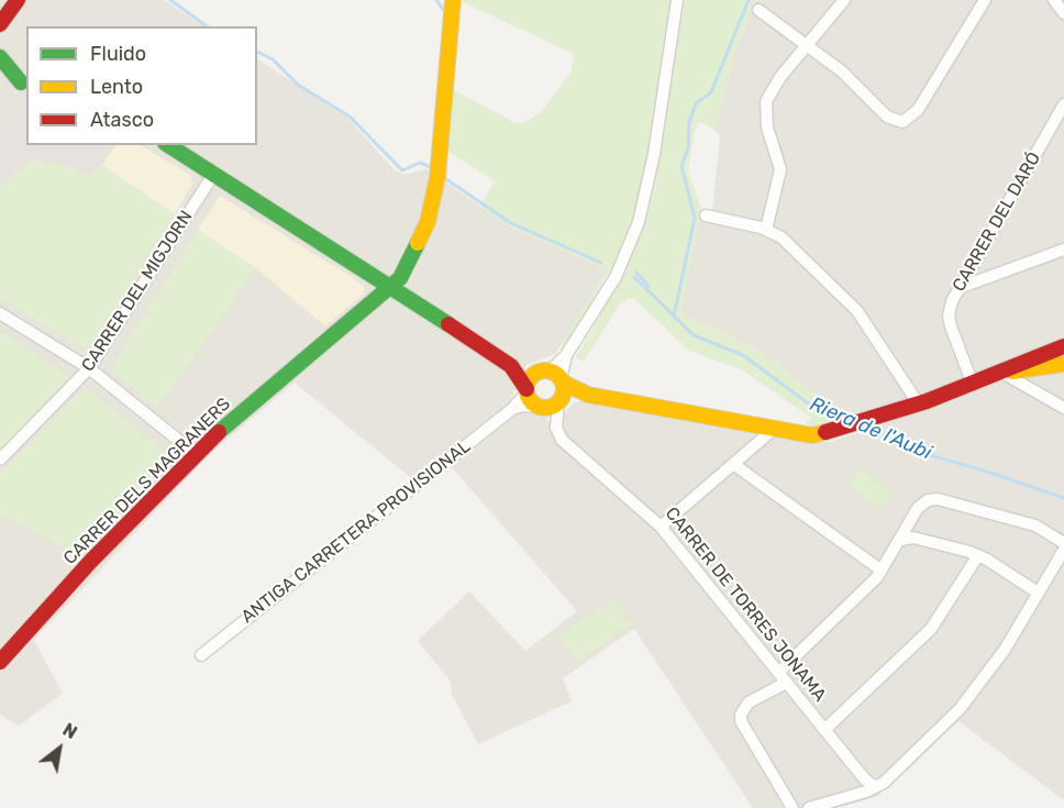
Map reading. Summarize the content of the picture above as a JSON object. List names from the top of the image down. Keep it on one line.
{"streets":{"street":["CARRER DEL DARÓ","CARRER DEL MIGJORN","CARRER DELS MAGRANERS","ANTIGA CARRETERA PROVISIONAL","CARRER DE TORRES JONAMA"]},"crossings":[["ANTIGA CARRETERA PROVISIONAL","CARRER DE TORRES JONAMA"]],"water":["Riera de l'Aubi"],"legend":["Fluido","Lento","Atasco"],"north":"top right"}
